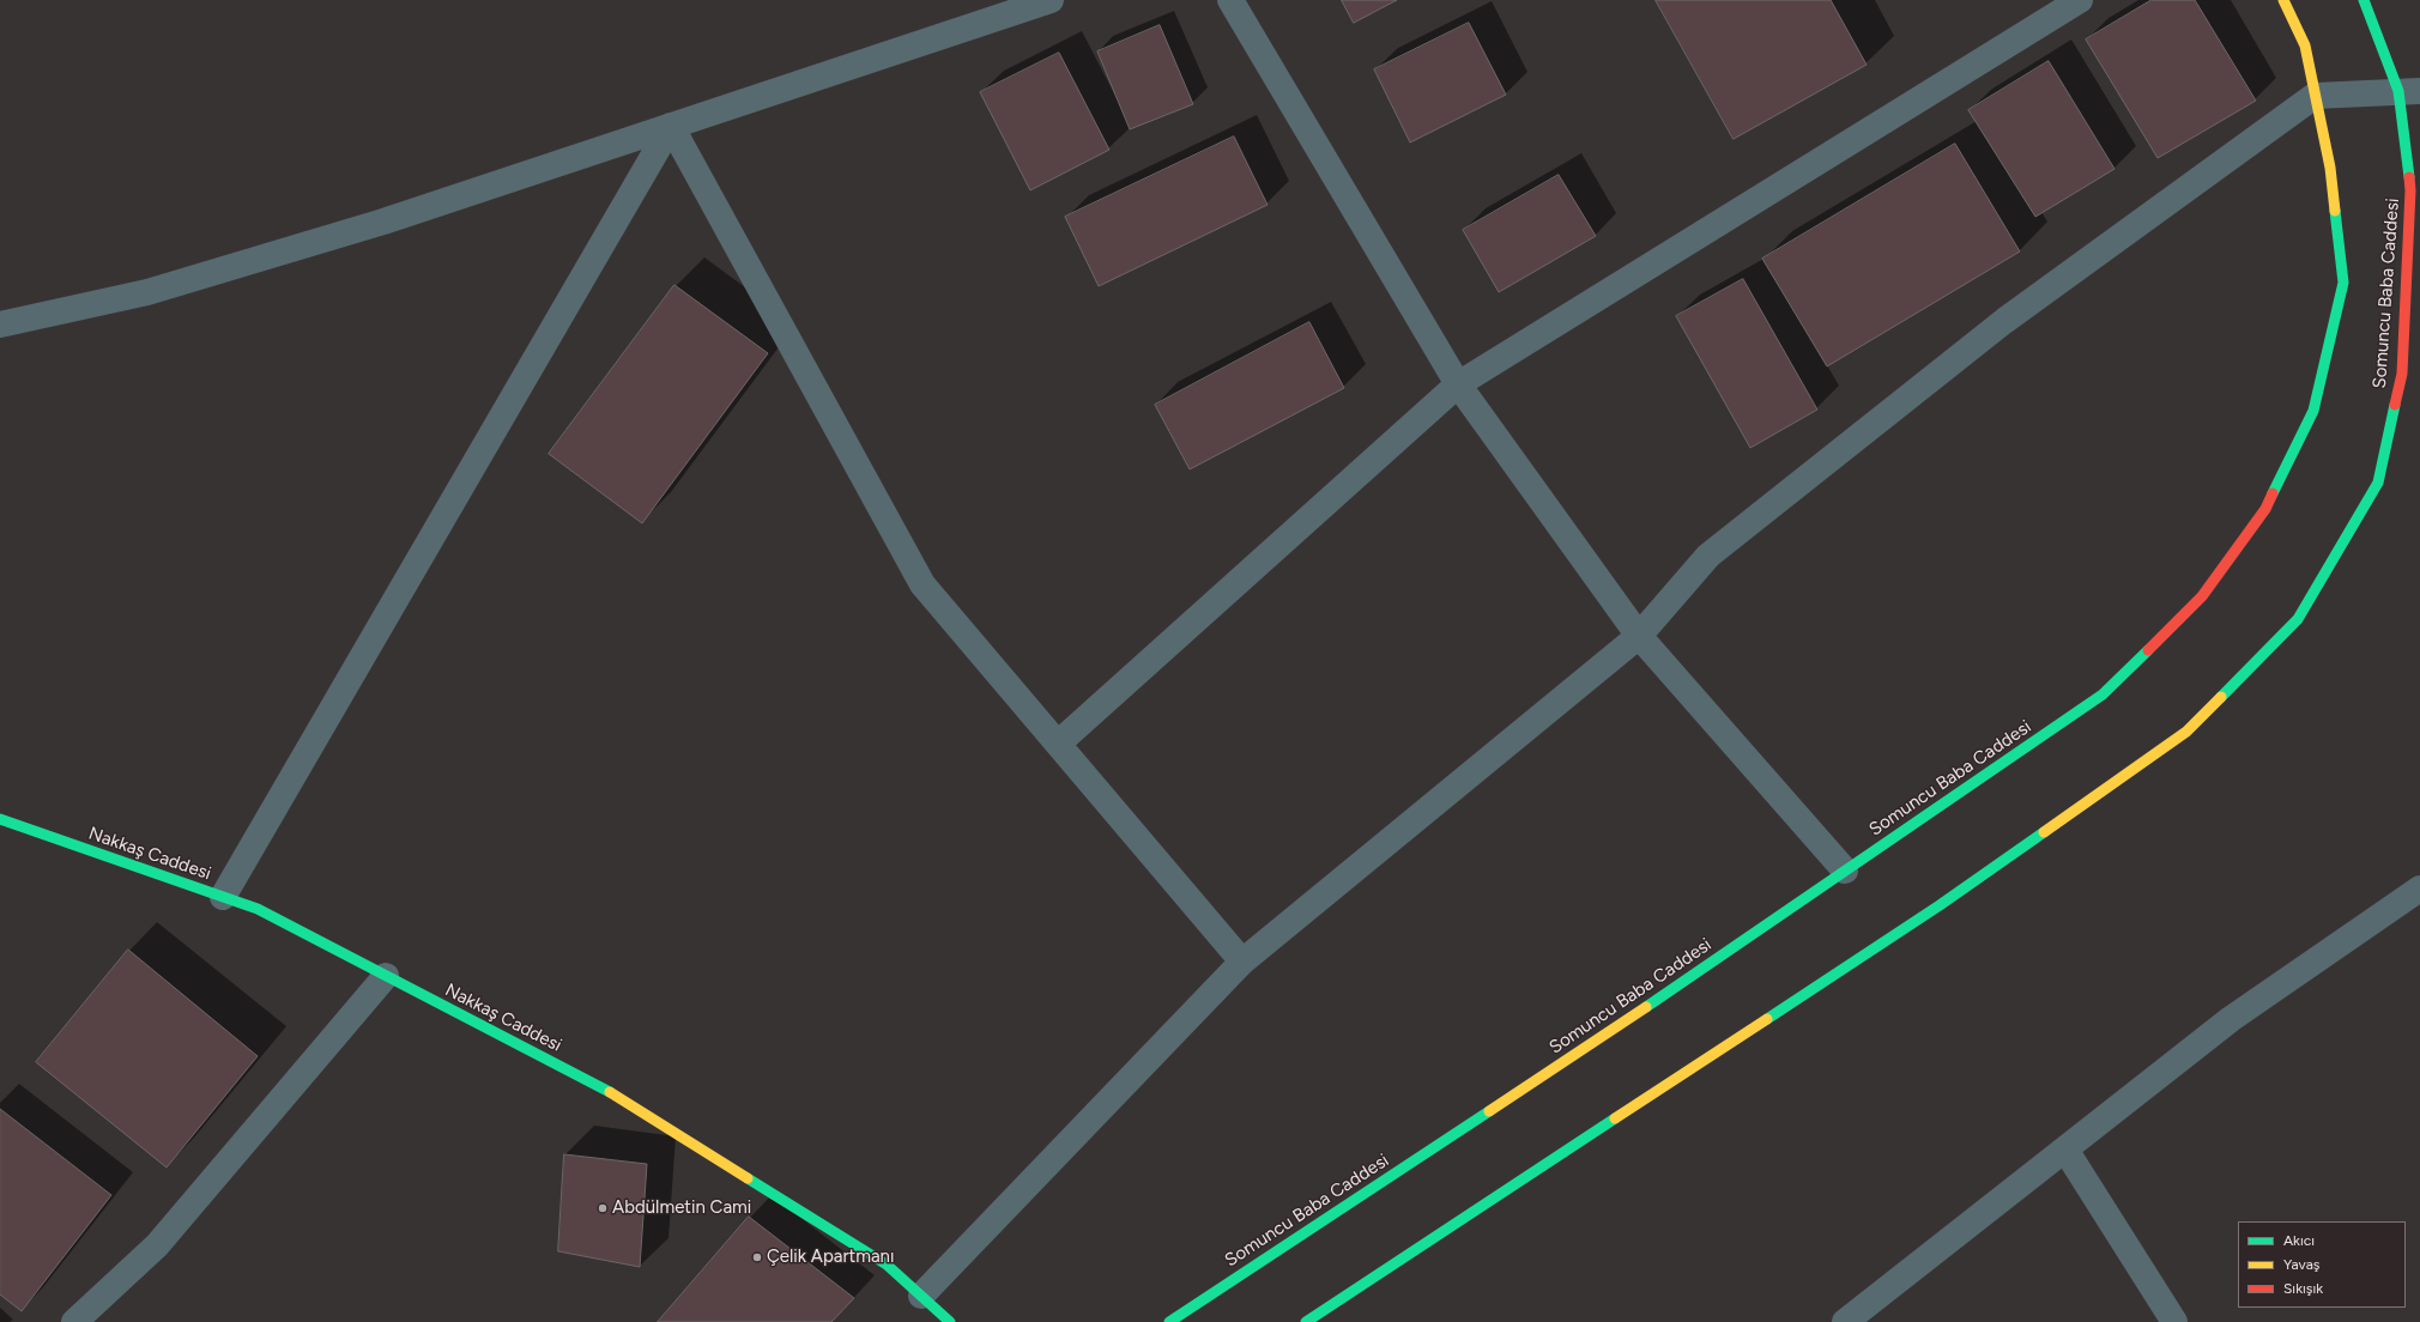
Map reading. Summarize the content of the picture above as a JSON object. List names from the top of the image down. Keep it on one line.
{"streets":{"main road":["Somuncu Baba Caddesi","Nakkaş Caddesi"]},"places":["Abdülmetin Cami","Çelik Apartmanı"],"legend":["Akıcı","Yavaş","Sıkışık"]}
